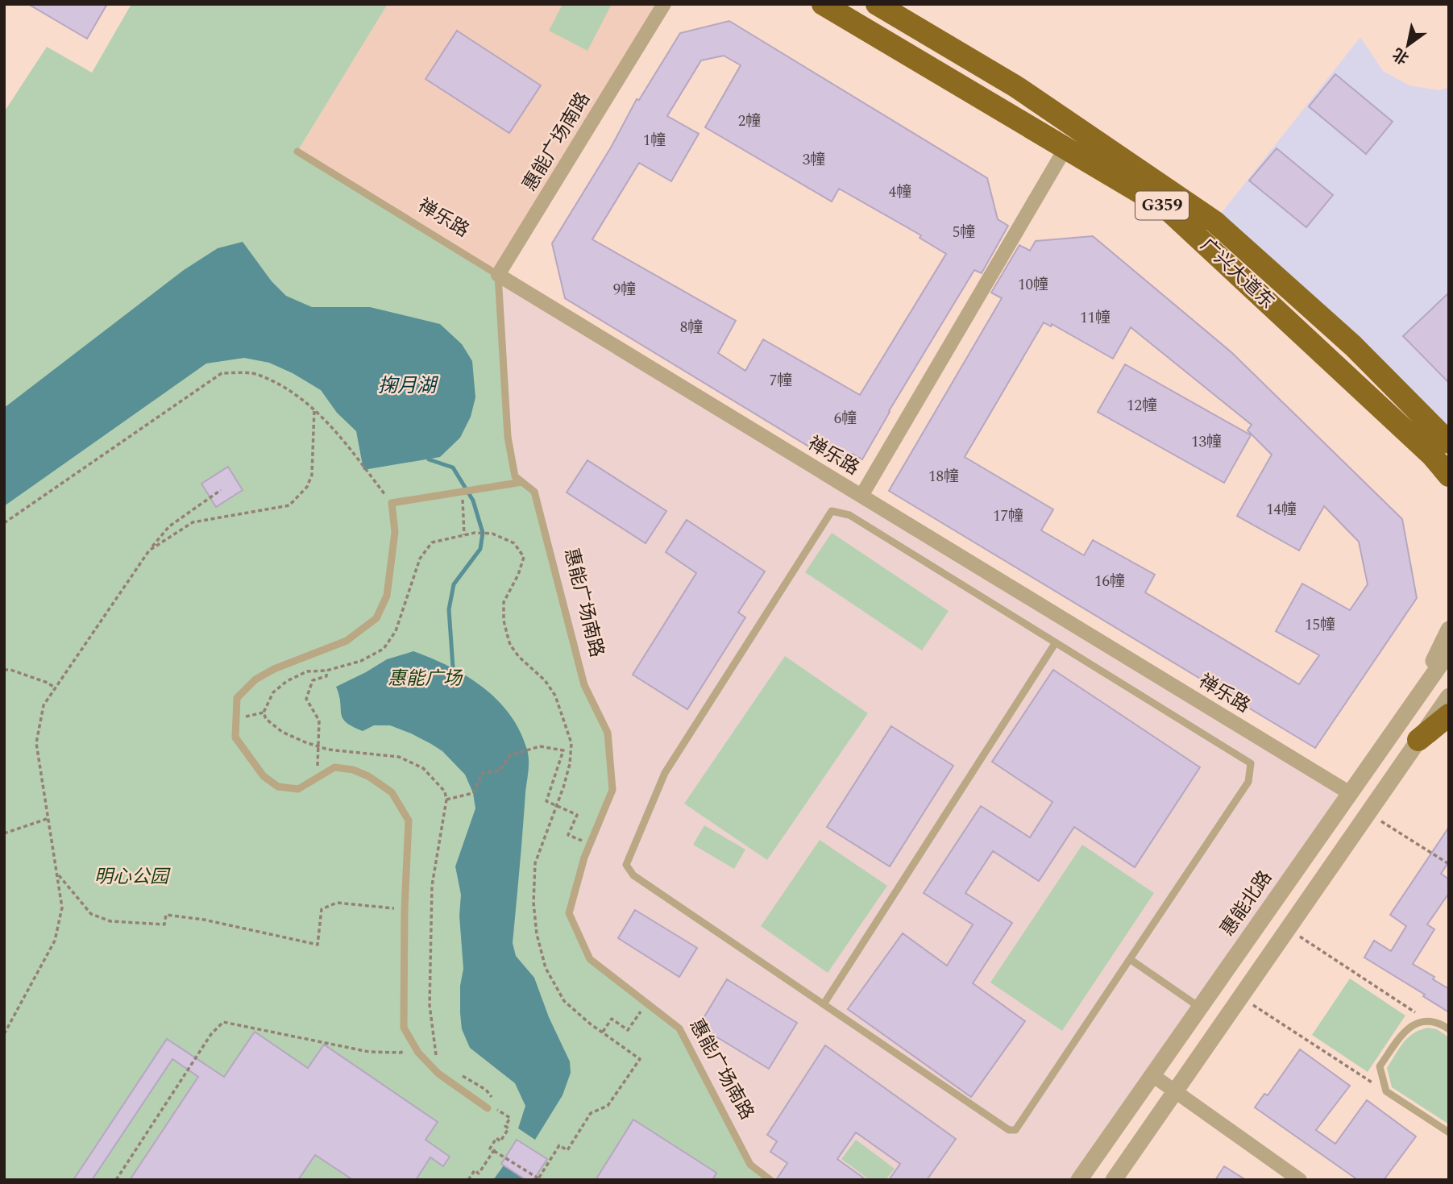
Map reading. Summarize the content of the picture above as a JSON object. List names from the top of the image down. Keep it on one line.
{"streets":{"highway":["G359","广兴大道东"],"street":["惠能广场南路","禅乐路","惠能北路"]},"crossings":[["惠能广场南路","禅乐路"],["禅乐路","惠能北路"]],"water":["掬月湖"],"parks":["惠能广场","明心公园"],"house_numbers":["2幢","1幢","3幢","4幢","5幢","10幢","9幢","11幢","8幢","7幢","12幢","6幢","13幢","18幢","14幢","17幢","16幢","15幢"],"north":"bottom left"}
